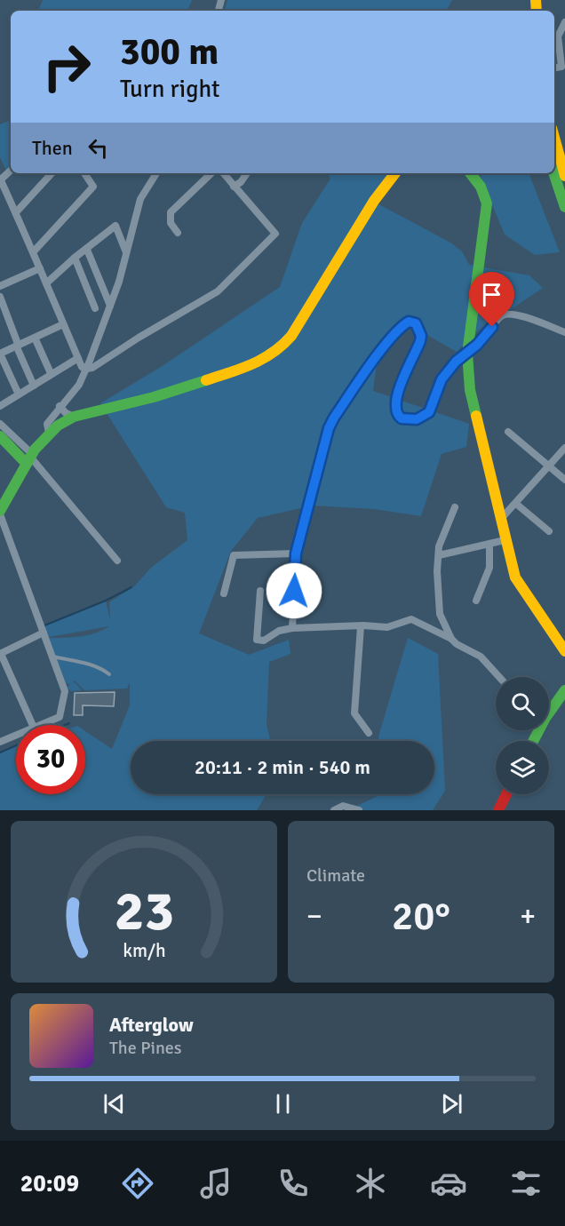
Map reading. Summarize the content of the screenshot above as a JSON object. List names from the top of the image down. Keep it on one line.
{"page":{"turn":["300 m","Turn right"],"then":"Then","limit":"30","trip":"20:11 · 2 min · 540 m","tile":"Climate","heat":["−","20°","+"],"song":["Afterglow","The Pines"],"tabs":"20:09","gauge":["23","km/h"]}}
